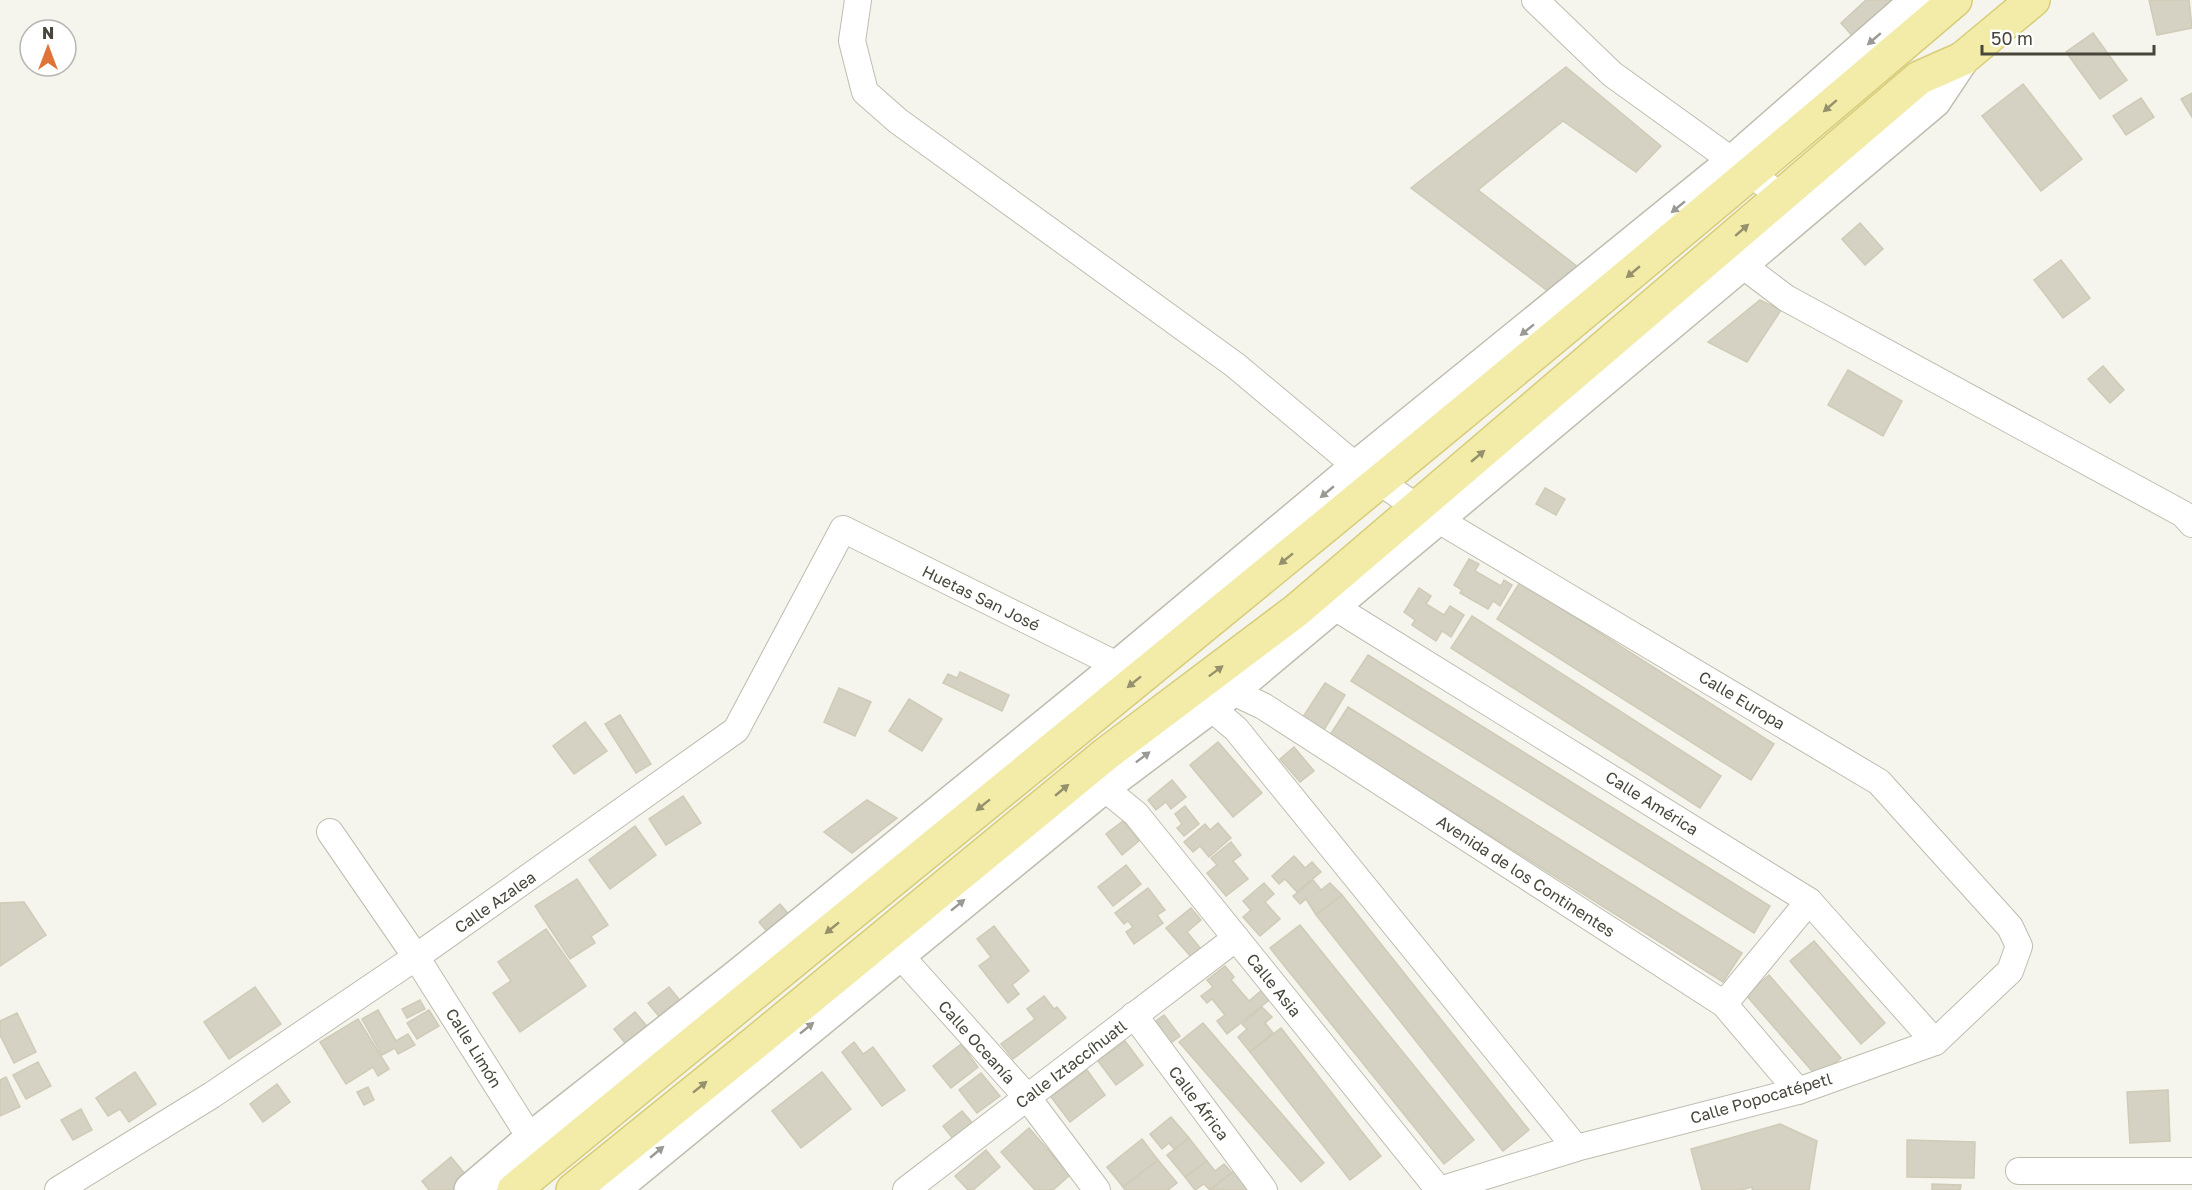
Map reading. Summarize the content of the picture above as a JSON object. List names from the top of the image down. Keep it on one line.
{"streets":{"street":["Huetas San José","Calle Europa","Calle América","Avenida de los Continentes","Calle Azalea","Calle Asia","Calle Oceanía","Calle Limón","Calle Iztaccíhuatl","Calle Popocatépetl","Calle África"]},"crossings":[["Huetas San José","Calle Azalea"],["Calle Europa","Calle Popocatépetl"],["Calle América","Calle Popocatépetl"],["Avenida de los Continentes","Calle Popocatépetl"],["Calle Azalea","Calle Limón"],["Calle Asia","Calle Iztaccíhuatl"],["Calle Asia","Calle Popocatépetl"],["Calle Oceanía","Calle Iztaccíhuatl"],["Calle Iztaccíhuatl","Calle África"]],"scale_bar":"50 m","north":"top"}
